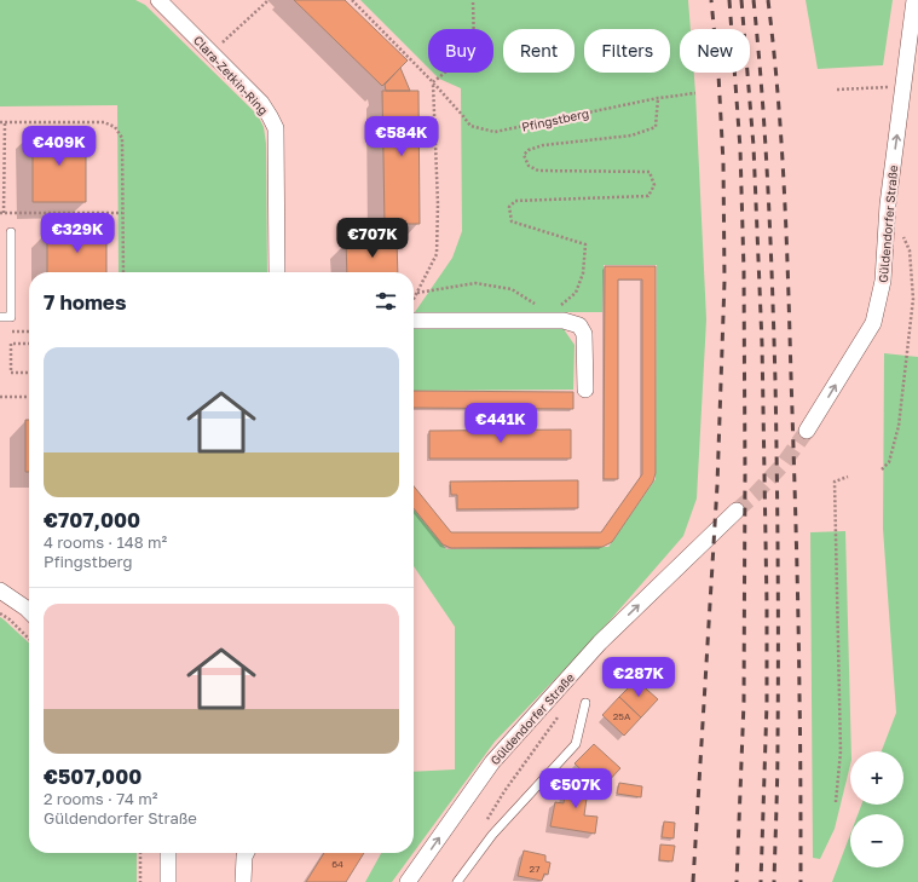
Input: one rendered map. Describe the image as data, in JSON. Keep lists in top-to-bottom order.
{
  "streets": {
    "street": ["Clara-Zetkin-Ring", "Güldendorfer Straße"],
    "path": ["Pfingstberg"]
  },
  "one_way": ["Güldendorfer Straße"],
  "house_numbers": ["25A", "64", "27"],
  "page": {
    "chip": [
      "Buy",
      "Rent",
      "Filters",
      "New"
    ],
    "price": [
      "€584K",
      "€409K",
      "€329K",
      "€707K",
      "€441K",
      "€287K",
      "€507K"
    ],
    "heading": "7 homes",
    "list": [
      {
        "name": "€707,000",
        "note": "4 rooms · 148 m² · Pfingstberg"
      },
      {
        "name": "€507,000",
        "note": "2 rooms · 74 m² · Güldendorfer Straße"
      }
    ],
    "map_buttons": ["+", "−"]
  }
}
